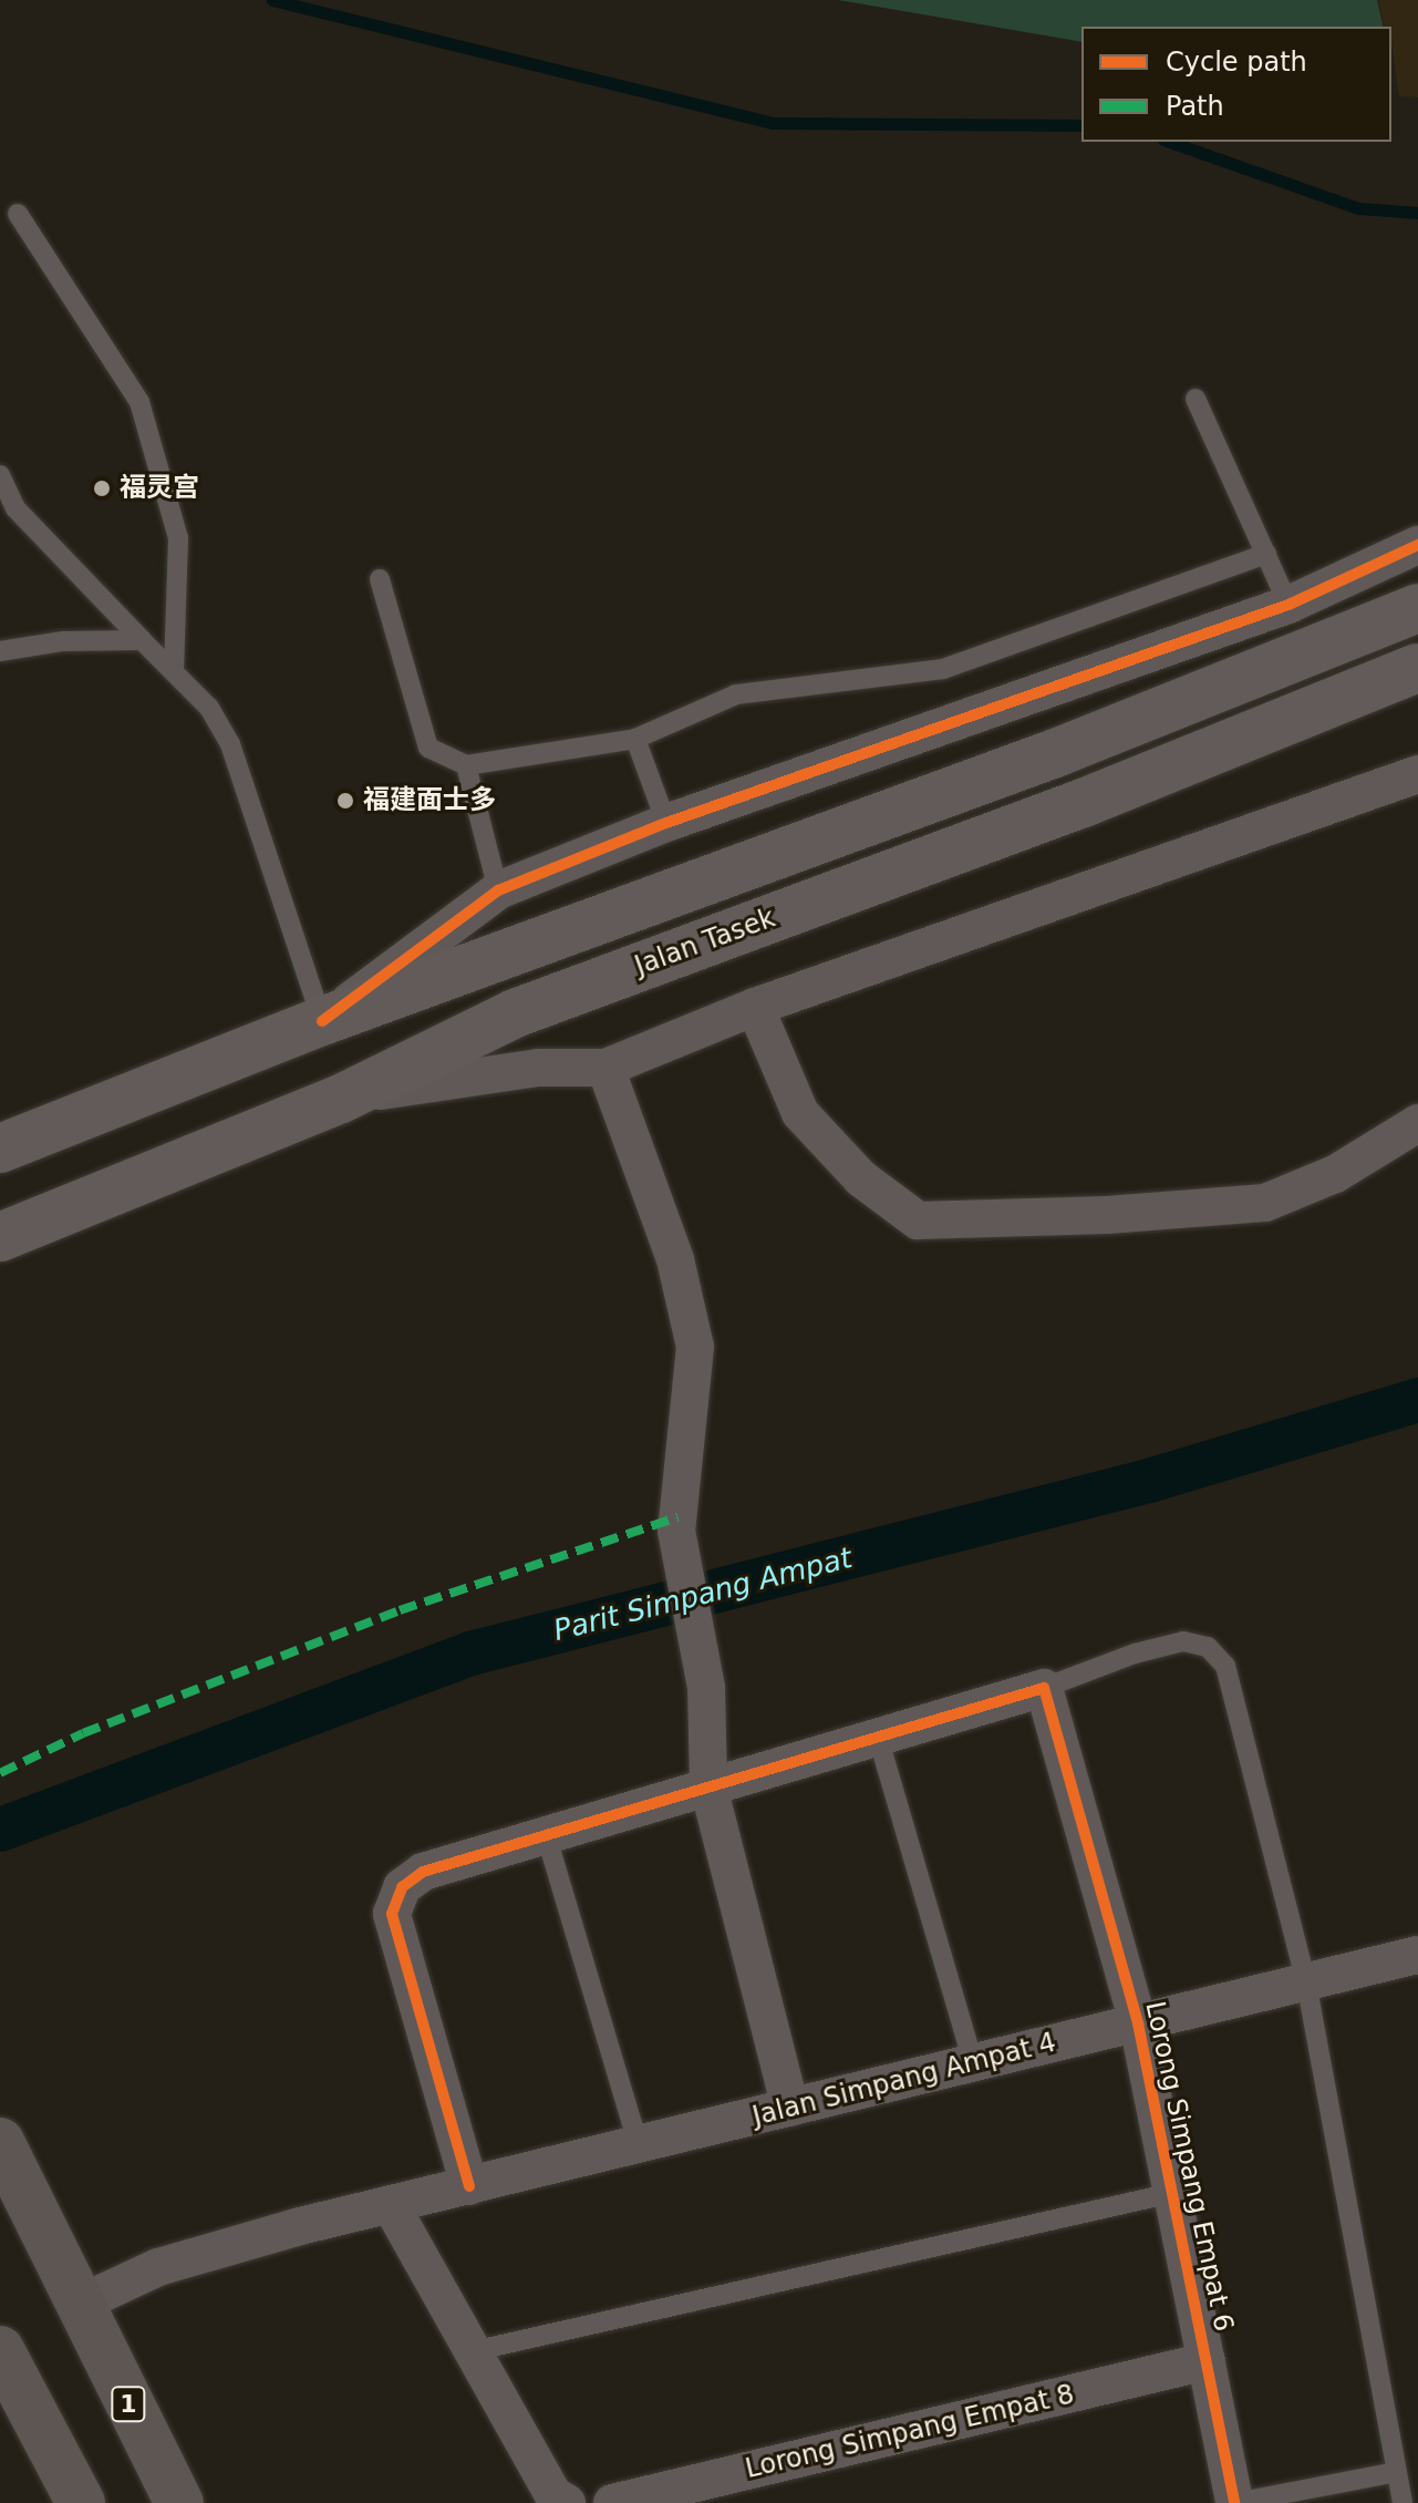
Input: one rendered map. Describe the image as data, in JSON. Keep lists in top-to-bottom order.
{
  "streets": {
    "highway": ["1"],
    "main road": ["Jalan Tasek"],
    "street": ["Jalan Simpang Ampat 4", "Lorong Simpang Empat 6", "Lorong Simpang Empat 8"]
  },
  "crossings": [
    ["Jalan Simpang Ampat 4", "Lorong Simpang Empat 6"],
    ["Jalan Simpang Ampat 4", "1"],
    ["Lorong Simpang Empat 6", "Lorong Simpang Empat 8"]
  ],
  "water": ["Parit Simpang Ampat"],
  "places": ["福灵宫", "福建面士多"],
  "legend": ["Cycle path", "Path"]
}
